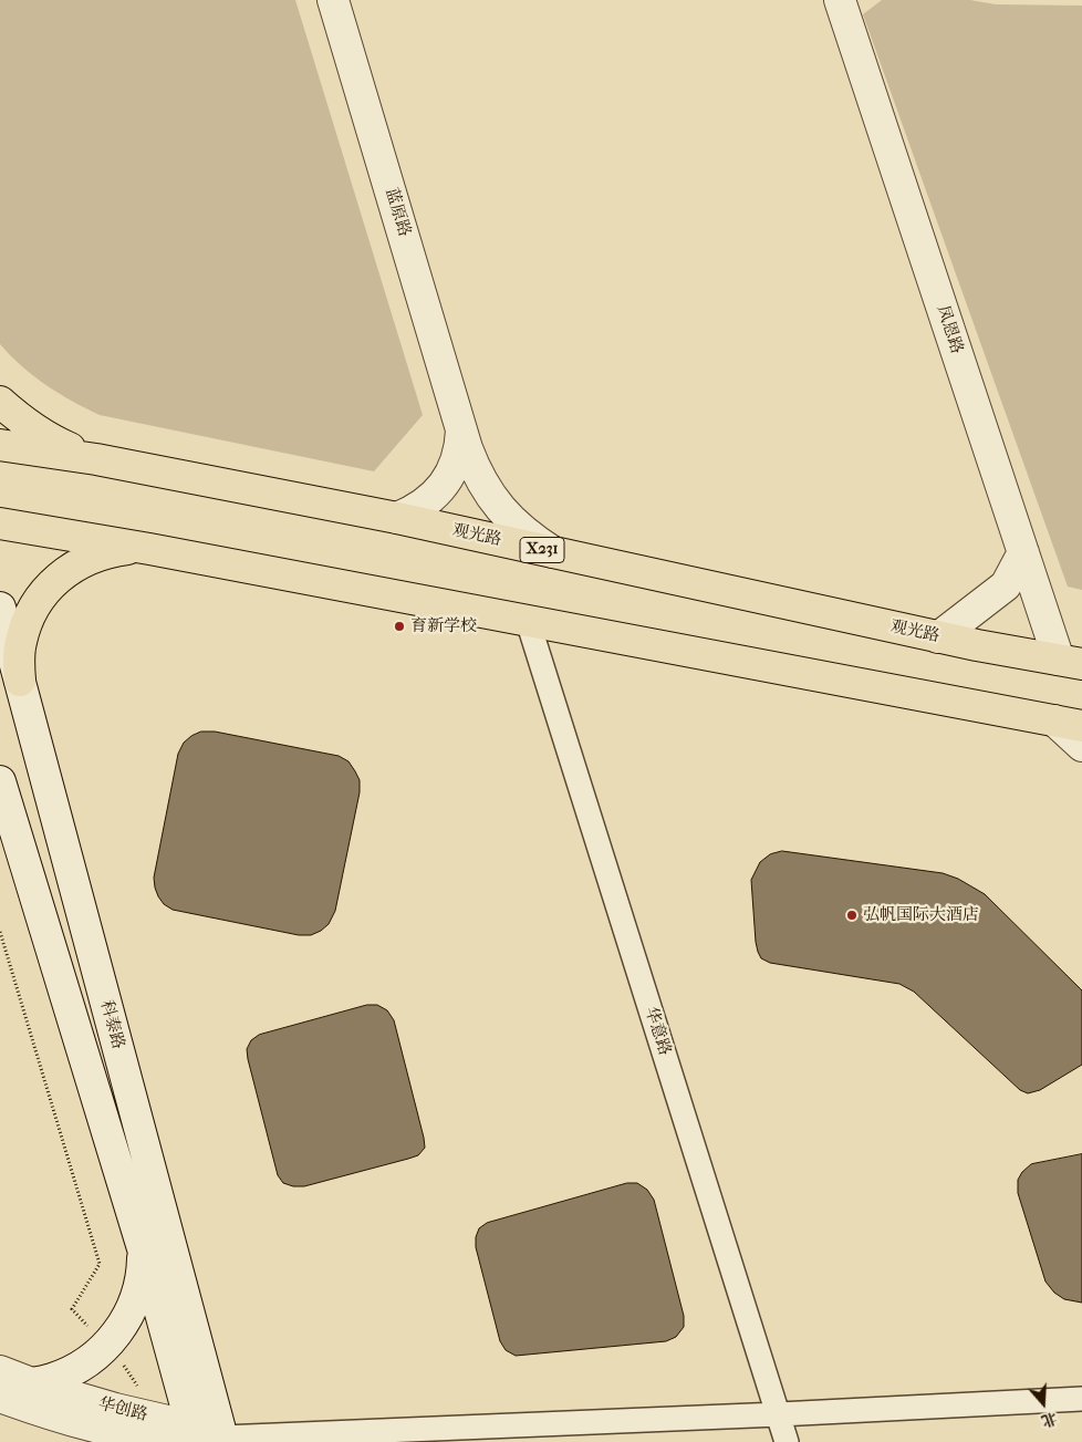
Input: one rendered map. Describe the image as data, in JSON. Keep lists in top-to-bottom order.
{
  "streets": {
    "main road": ["观光路", "X231"],
    "street": [
      "蓝原路",
      "凤恩路",
      "科泰路",
      "华意路",
      "华创路"
    ]
  },
  "crossings": [
    ["蓝原路", "观光路"],
    ["凤恩路", "观光路"],
    ["科泰路", "华创路"]
  ],
  "places": ["育新学校", "弘帆国际大酒店"],
  "north": "bottom"
}
